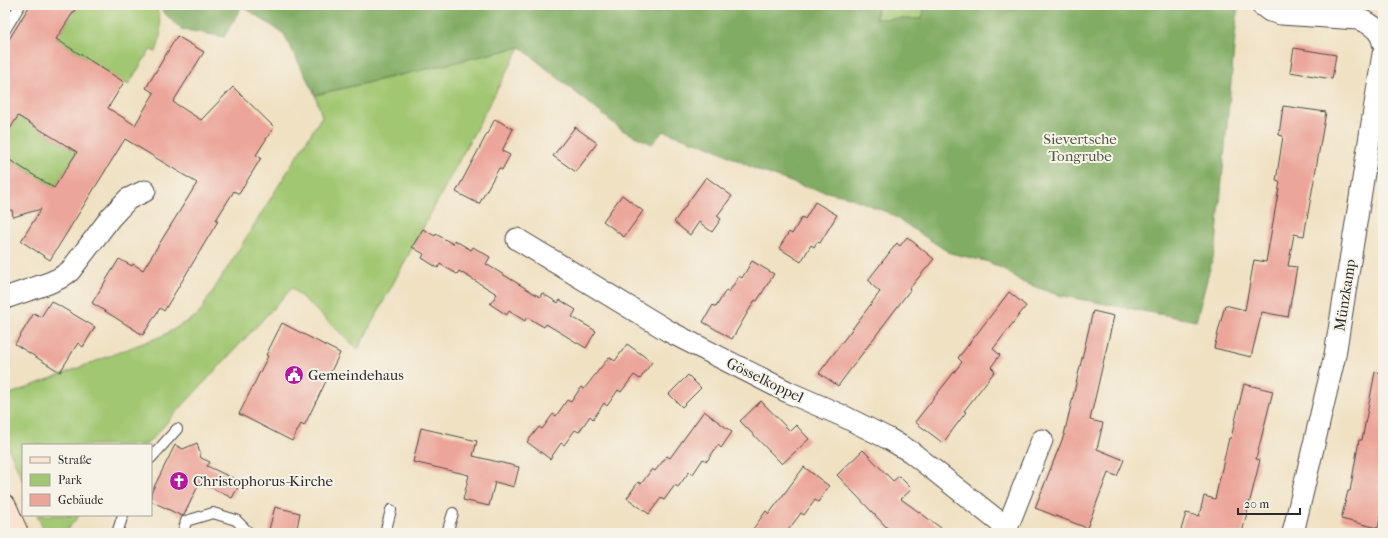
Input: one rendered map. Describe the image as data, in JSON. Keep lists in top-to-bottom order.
{
  "streets": {
    "street": ["Münzkamp", "Gösselkoppel"]
  },
  "parks": ["Sievertsche Tongrube"],
  "places": {
    "public building": ["Gemeindehaus"],
    "church": ["Christophorus-Kirche"]
  },
  "legend": ["Straße", "Park", "Gebäude"],
  "scale_bar": "20 m"
}
